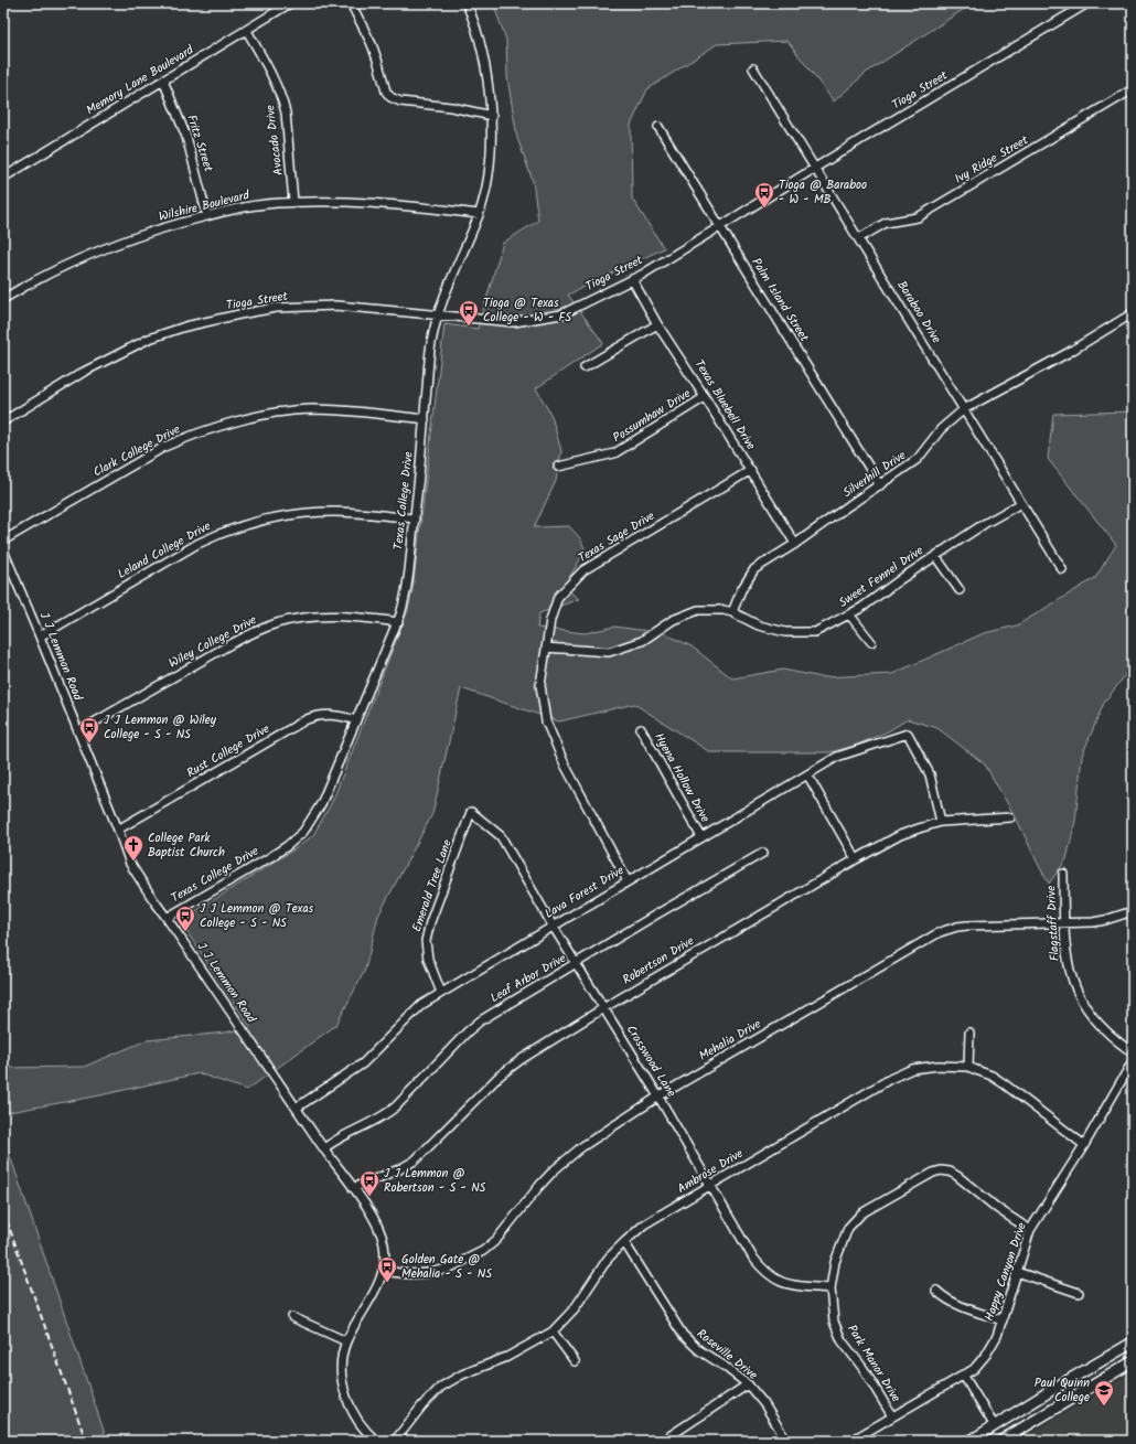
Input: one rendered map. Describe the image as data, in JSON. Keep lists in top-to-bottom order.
{
  "streets": {
    "street": [
      "Memory Lane Boulevard",
      "Tioga Street",
      "Avocado Drive",
      "Fritz Street",
      "Ivy Ridge Street",
      "Wilshire Boulevard",
      "Palm Island Street",
      "Baraboo Drive",
      "Texas Bluebell Drive",
      "Possumhaw Drive",
      "Clark College Drive",
      "Silverhill Drive",
      "Texas College Drive",
      "Texas Sage Drive",
      "Leland College Drive",
      "Sweet Fennel Drive",
      "Wiley College Drive",
      "J J Lemmon Road",
      "Rust College Drive",
      "Hyena Hollow Drive",
      "Emerald Tree Lane",
      "Lava Forest Drive",
      "Flagstaff Drive",
      "Robertson Drive",
      "Leaf Arbor Drive",
      "Mehalia Drive",
      "Crosswood Lane",
      "Ambrose Drive",
      "Happy Canyon Drive",
      "Roseville Drive",
      "Park Manor Drive"
    ]
  },
  "crossings": [
    ["Memory Lane Boulevard", "Avocado Drive"],
    ["Memory Lane Boulevard", "Fritz Street"],
    ["Tioga Street", "Palm Island Street"],
    ["Tioga Street", "Baraboo Drive"],
    ["Tioga Street", "Texas Bluebell Drive"],
    ["Tioga Street", "Texas College Drive"],
    ["Avocado Drive", "Wilshire Boulevard"],
    ["Fritz Street", "Wilshire Boulevard"],
    ["Ivy Ridge Street", "Baraboo Drive"],
    ["Wilshire Boulevard", "Texas College Drive"],
    ["Palm Island Street", "Silverhill Drive"],
    ["Baraboo Drive", "Silverhill Drive"],
    ["Baraboo Drive", "Sweet Fennel Drive"],
    ["Texas Bluebell Drive", "Possumhaw Drive"],
    ["Texas Bluebell Drive", "Silverhill Drive"],
    ["Texas Bluebell Drive", "Texas Sage Drive"],
    ["Clark College Drive", "Texas College Drive"],
    ["Silverhill Drive", "Sweet Fennel Drive"],
    ["Texas College Drive", "Leland College Drive"],
    ["Texas College Drive", "Wiley College Drive"],
    ["Texas College Drive", "J J Lemmon Road"],
    ["Texas College Drive", "Rust College Drive"],
    ["Texas Sage Drive", "Sweet Fennel Drive"],
    ["Texas Sage Drive", "Lava Forest Drive"],
    ["Leland College Drive", "J J Lemmon Road"],
    ["Wiley College Drive", "J J Lemmon Road"],
    ["J J Lemmon Road", "Rust College Drive"],
    ["J J Lemmon Road", "Lava Forest Drive"],
    ["J J Lemmon Road", "Robertson Drive"],
    ["J J Lemmon Road", "Leaf Arbor Drive"],
    ["J J Lemmon Road", "Mehalia Drive"],
    ["Hyena Hollow Drive", "Lava Forest Drive"],
    ["Emerald Tree Lane", "Lava Forest Drive"],
    ["Emerald Tree Lane", "Crosswood Lane"],
    ["Lava Forest Drive", "Robertson Drive"],
    ["Lava Forest Drive", "Crosswood Lane"],
    ["Flagstaff Drive", "Mehalia Drive"],
    ["Robertson Drive", "Crosswood Lane"],
    ["Leaf Arbor Drive", "Crosswood Lane"],
    ["Mehalia Drive", "Crosswood Lane"],
    ["Crosswood Lane", "Ambrose Drive"],
    ["Crosswood Lane", "Park Manor Drive"],
    ["Ambrose Drive", "Happy Canyon Drive"],
    ["Ambrose Drive", "Roseville Drive"],
    ["Happy Canyon Drive", "Park Manor Drive"]
  ],
  "places": {
    "bus stop": [
      "Tioga @ Baraboo - W - MB",
      "Tioga @ Texas College - W - FS",
      "J J Lemmon @ Wiley College - S - NS",
      "J J Lemmon @ Texas College - S - NS",
      "J J Lemmon @ Robertson - S - NS",
      "Golden Gate @ Mehalia - S - NS"
    ],
    "church": ["College Park Baptist Church"],
    "school or university": ["Paul Quinn College"]
  }
}
